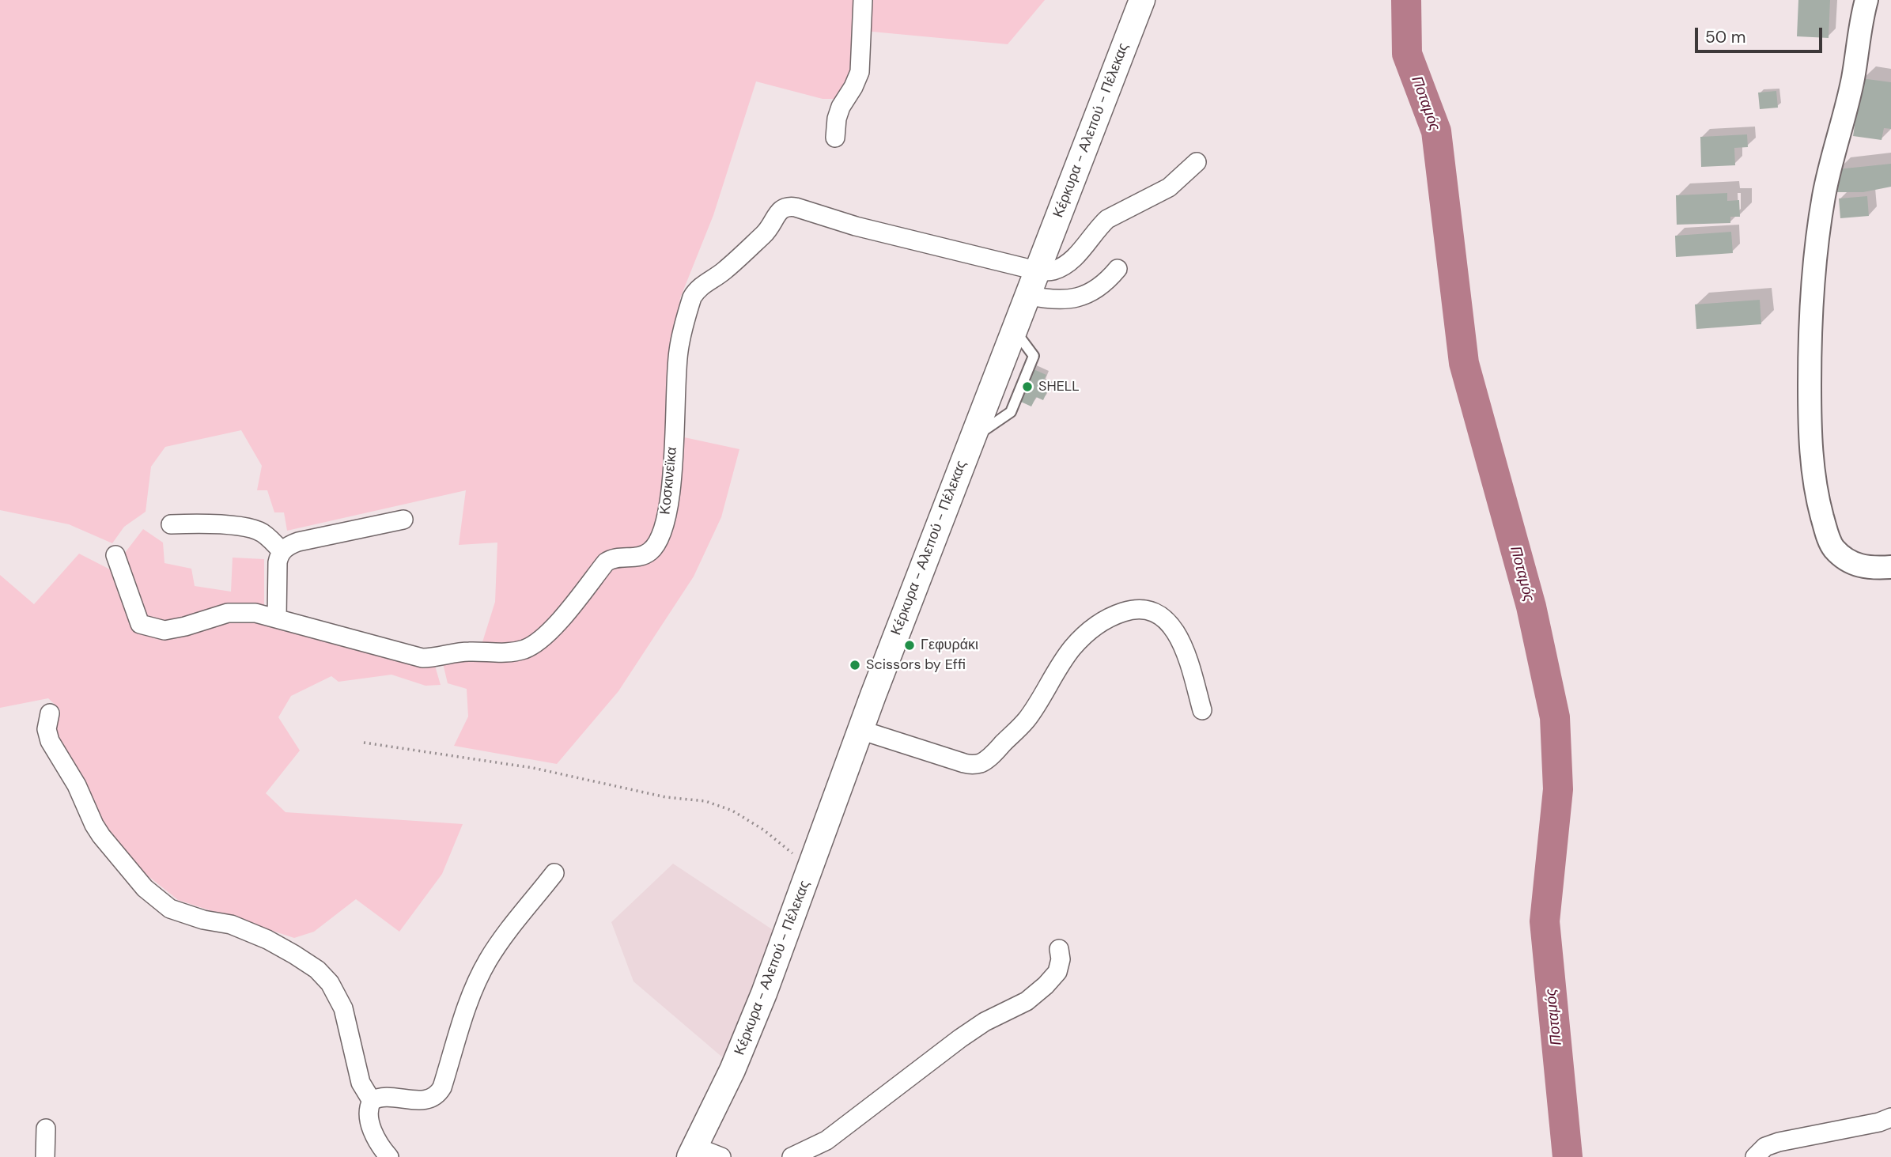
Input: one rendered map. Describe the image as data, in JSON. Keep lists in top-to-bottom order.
{
  "streets": {
    "main road": ["Κέρκυρα - Αλεπού - Πέλεκας"],
    "street": ["Κοσκινεϊκα"]
  },
  "crossings": [
    ["Κέρκυρα - Αλεπού - Πέλεκας", "Κοσκινεϊκα"]
  ],
  "water": ["Ποταμός"],
  "places": ["SHELL", "Γεφυράκι", "Scissors by Effi"],
  "scale_bar": "50 m"
}
